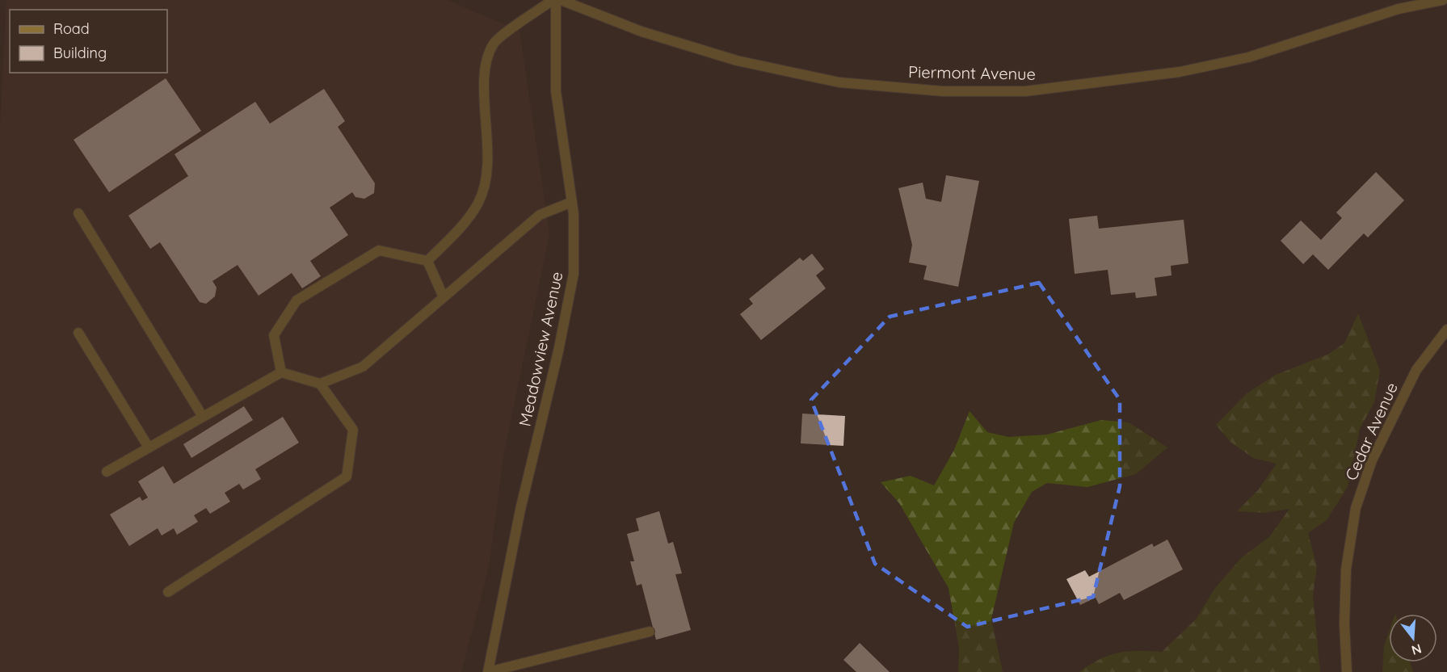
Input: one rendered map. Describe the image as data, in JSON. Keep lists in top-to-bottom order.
{
  "streets": {
    "street": ["Piermont Avenue", "Meadowview Avenue", "Cedar Avenue"]
  },
  "legend": ["Road", "Building"],
  "north": "bottom"
}
